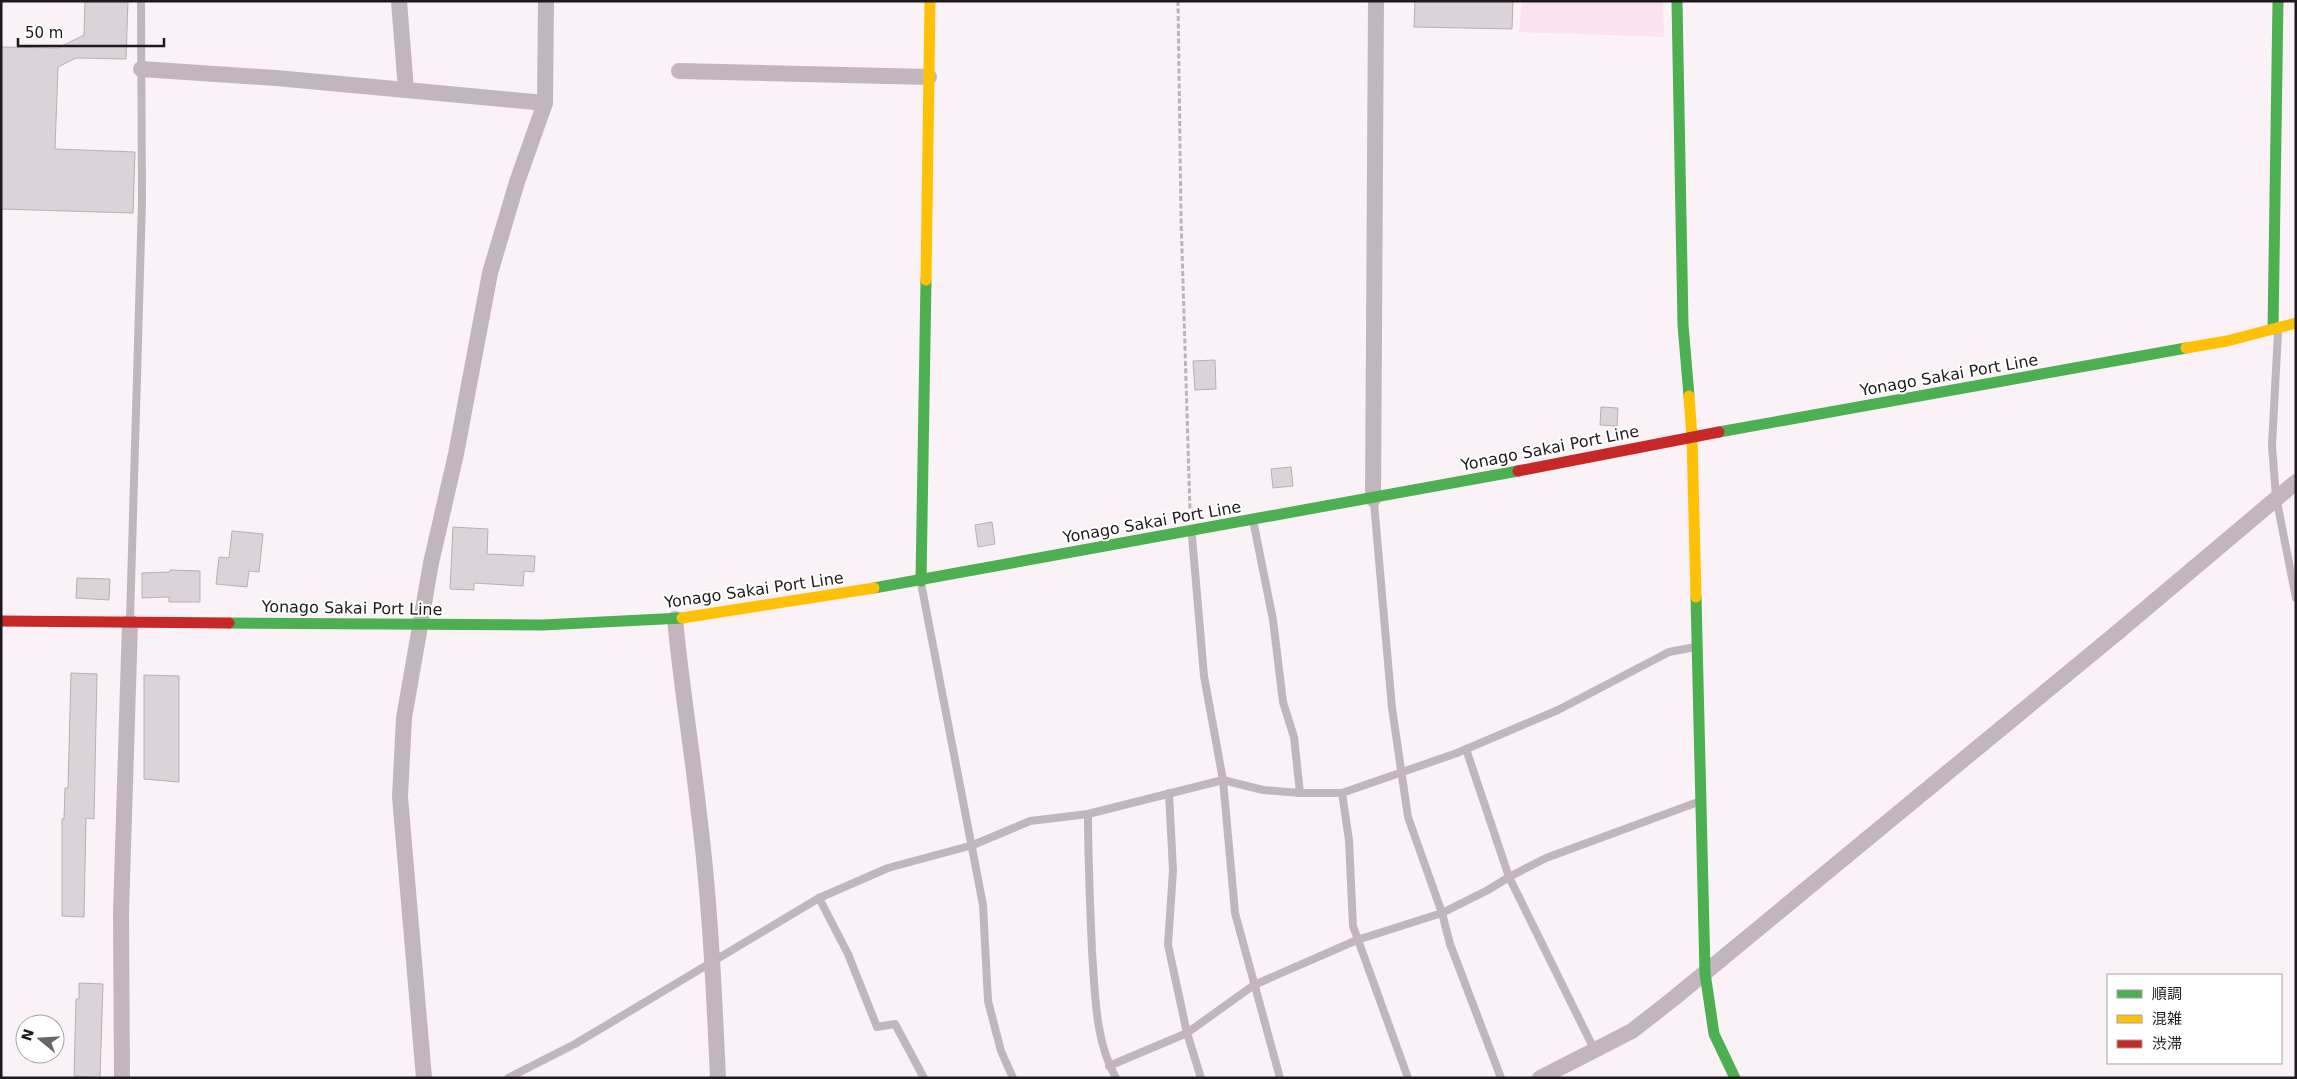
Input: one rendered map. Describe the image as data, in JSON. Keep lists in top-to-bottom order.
{
  "streets": {
    "main road": ["Yonago Sakai Port Line"]
  },
  "legend": ["順調", "混雑", "渋滞"],
  "scale_bar": "50 m",
  "north": "left"
}
